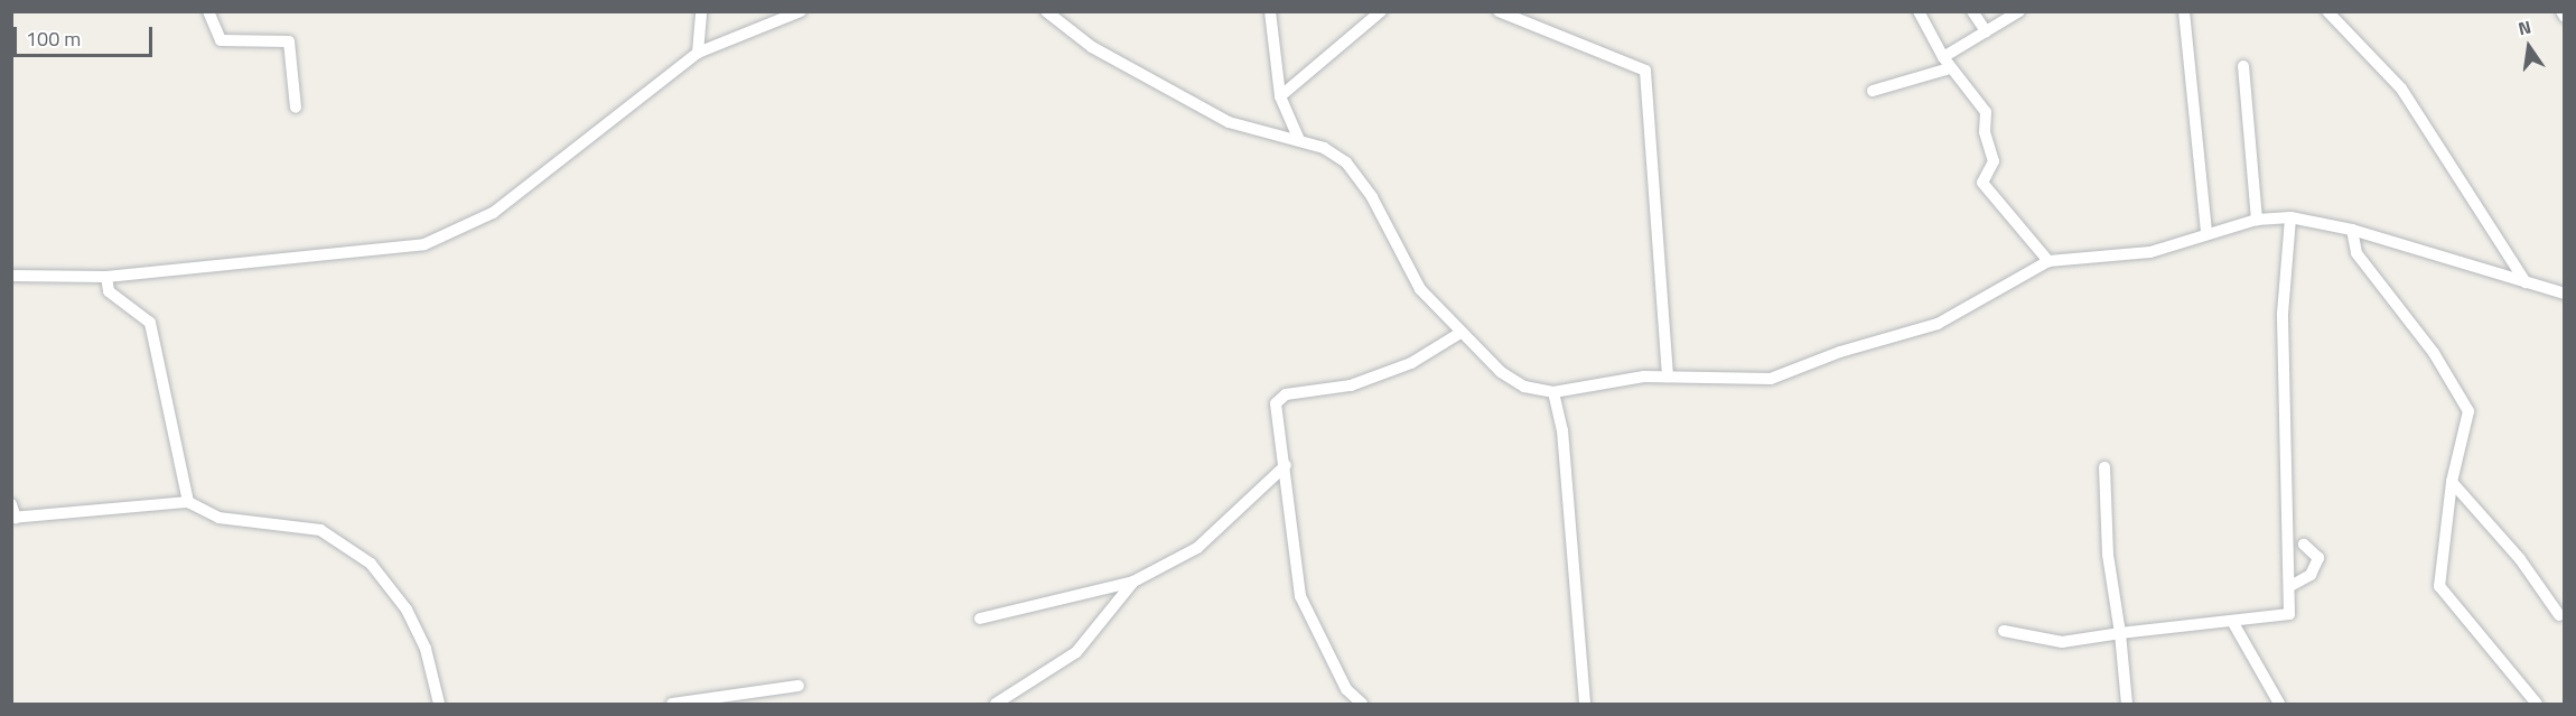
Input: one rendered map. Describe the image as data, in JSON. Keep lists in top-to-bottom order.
{
  "scale_bar": "100 m",
  "north": "top"
}
